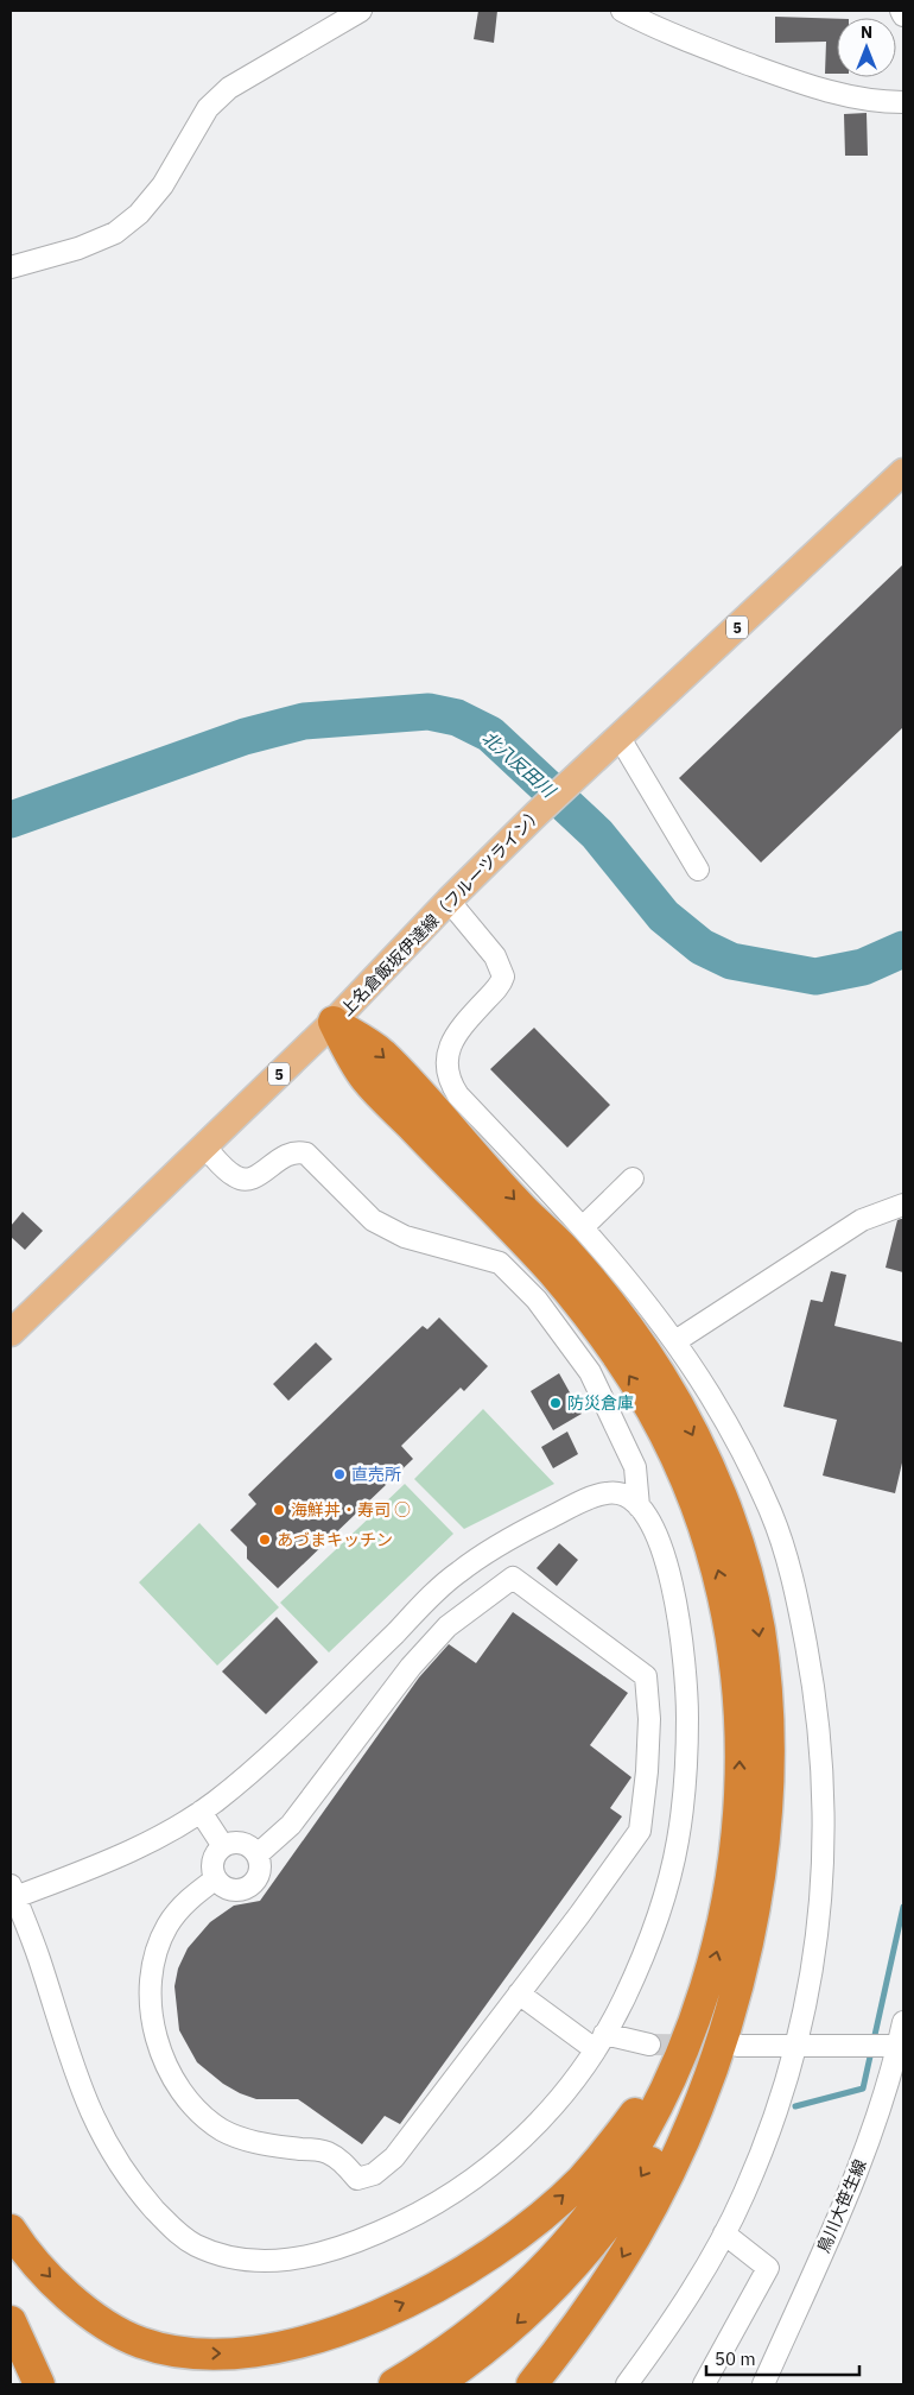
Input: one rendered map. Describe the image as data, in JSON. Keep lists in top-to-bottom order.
{
  "streets": {
    "main road": ["5", "上名倉飯坂伊達線（フルーツライン）"],
    "street": ["鳥川大笹生線"]
  },
  "water": ["北八反田川"],
  "places": [
    "防災倉庫",
    "直売所",
    "海鮮丼・寿司 ○",
    "あづまキッチン"
  ],
  "scale_bar": "50 m",
  "north": "top"
}
